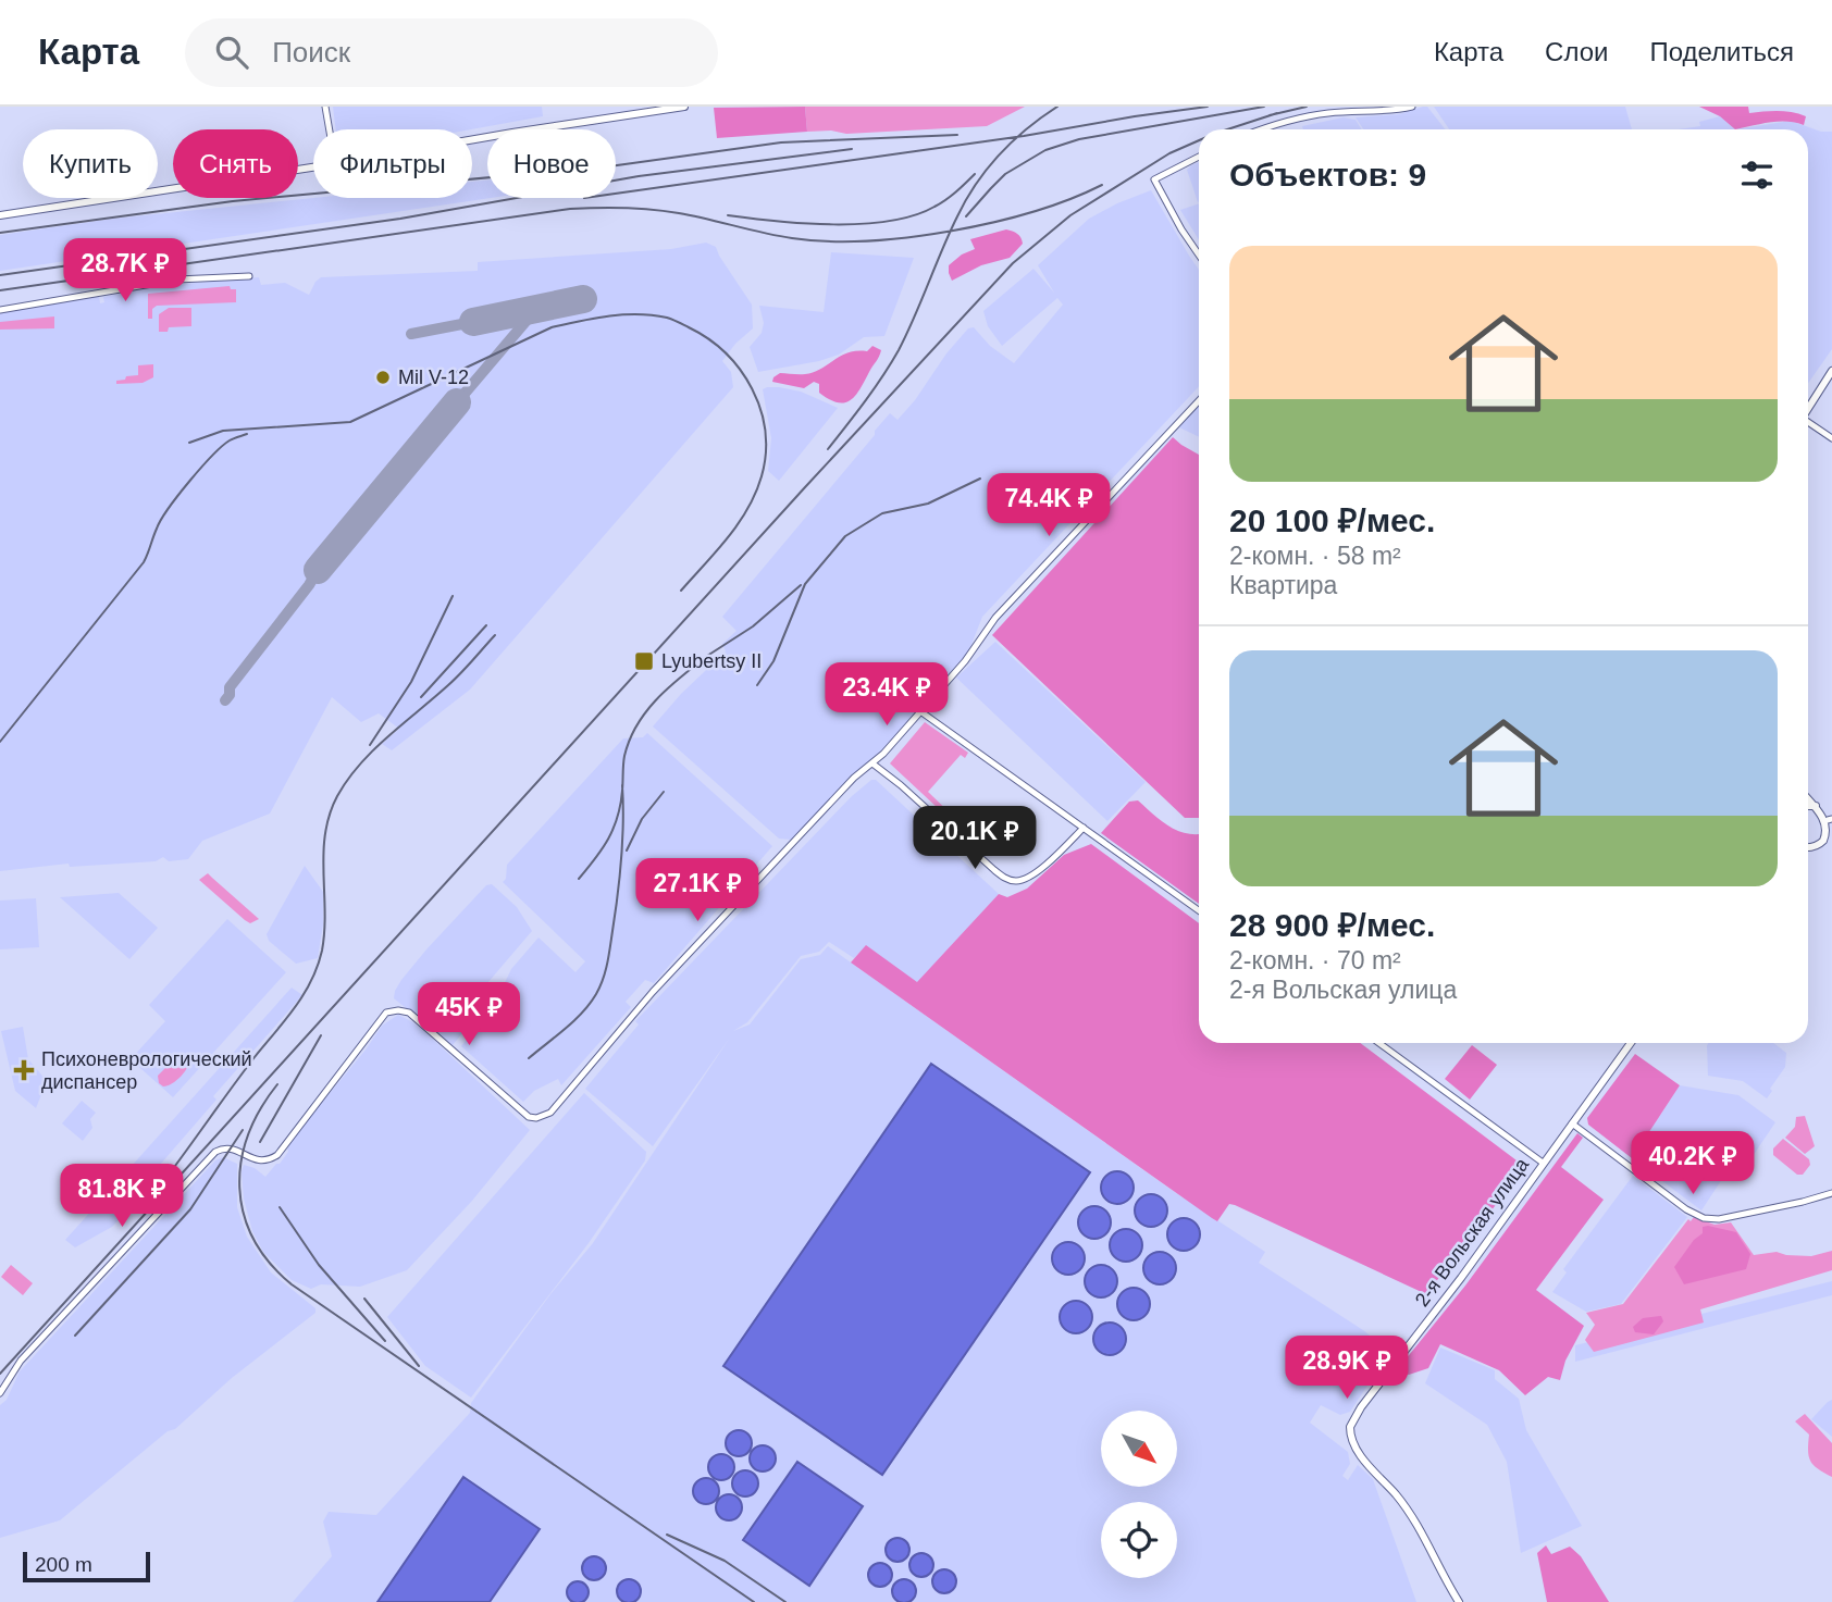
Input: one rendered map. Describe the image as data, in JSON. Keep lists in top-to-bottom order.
{
  "streets": {
    "main road": ["2-я Вольская улица"]
  },
  "places": {
    "other": ["Mil V-12"],
    "transit": ["Lyubertsy II"],
    "health": ["Психоневрологический диспансер"]
  },
  "scale_bar": "200 m",
  "north": "bottom right",
  "page": {
    "header": "Карта",
    "search": "Поиск",
    "nav": ["Карта", "Слои", "Поделиться"],
    "chip": [
      "Купить",
      "Снять",
      "Фильтры",
      "Новое"
    ],
    "heading": "Объектов: 9",
    "list": [
      {
        "name": "20 100 ₽/мес.",
        "note": "2-комн. · 58 m² · Квартира"
      },
      {
        "name": "28 900 ₽/мес.",
        "note": "2-комн. · 70 m² · 2-я Вольская улица"
      }
    ],
    "price": [
      "28.7K ₽",
      "74.4K ₽",
      "23.4K ₽",
      "20.1K ₽",
      "27.1K ₽",
      "45K ₽",
      "40.2K ₽",
      "81.8K ₽",
      "28.9K ₽"
    ],
    "scale": "200 m"
  }
}
